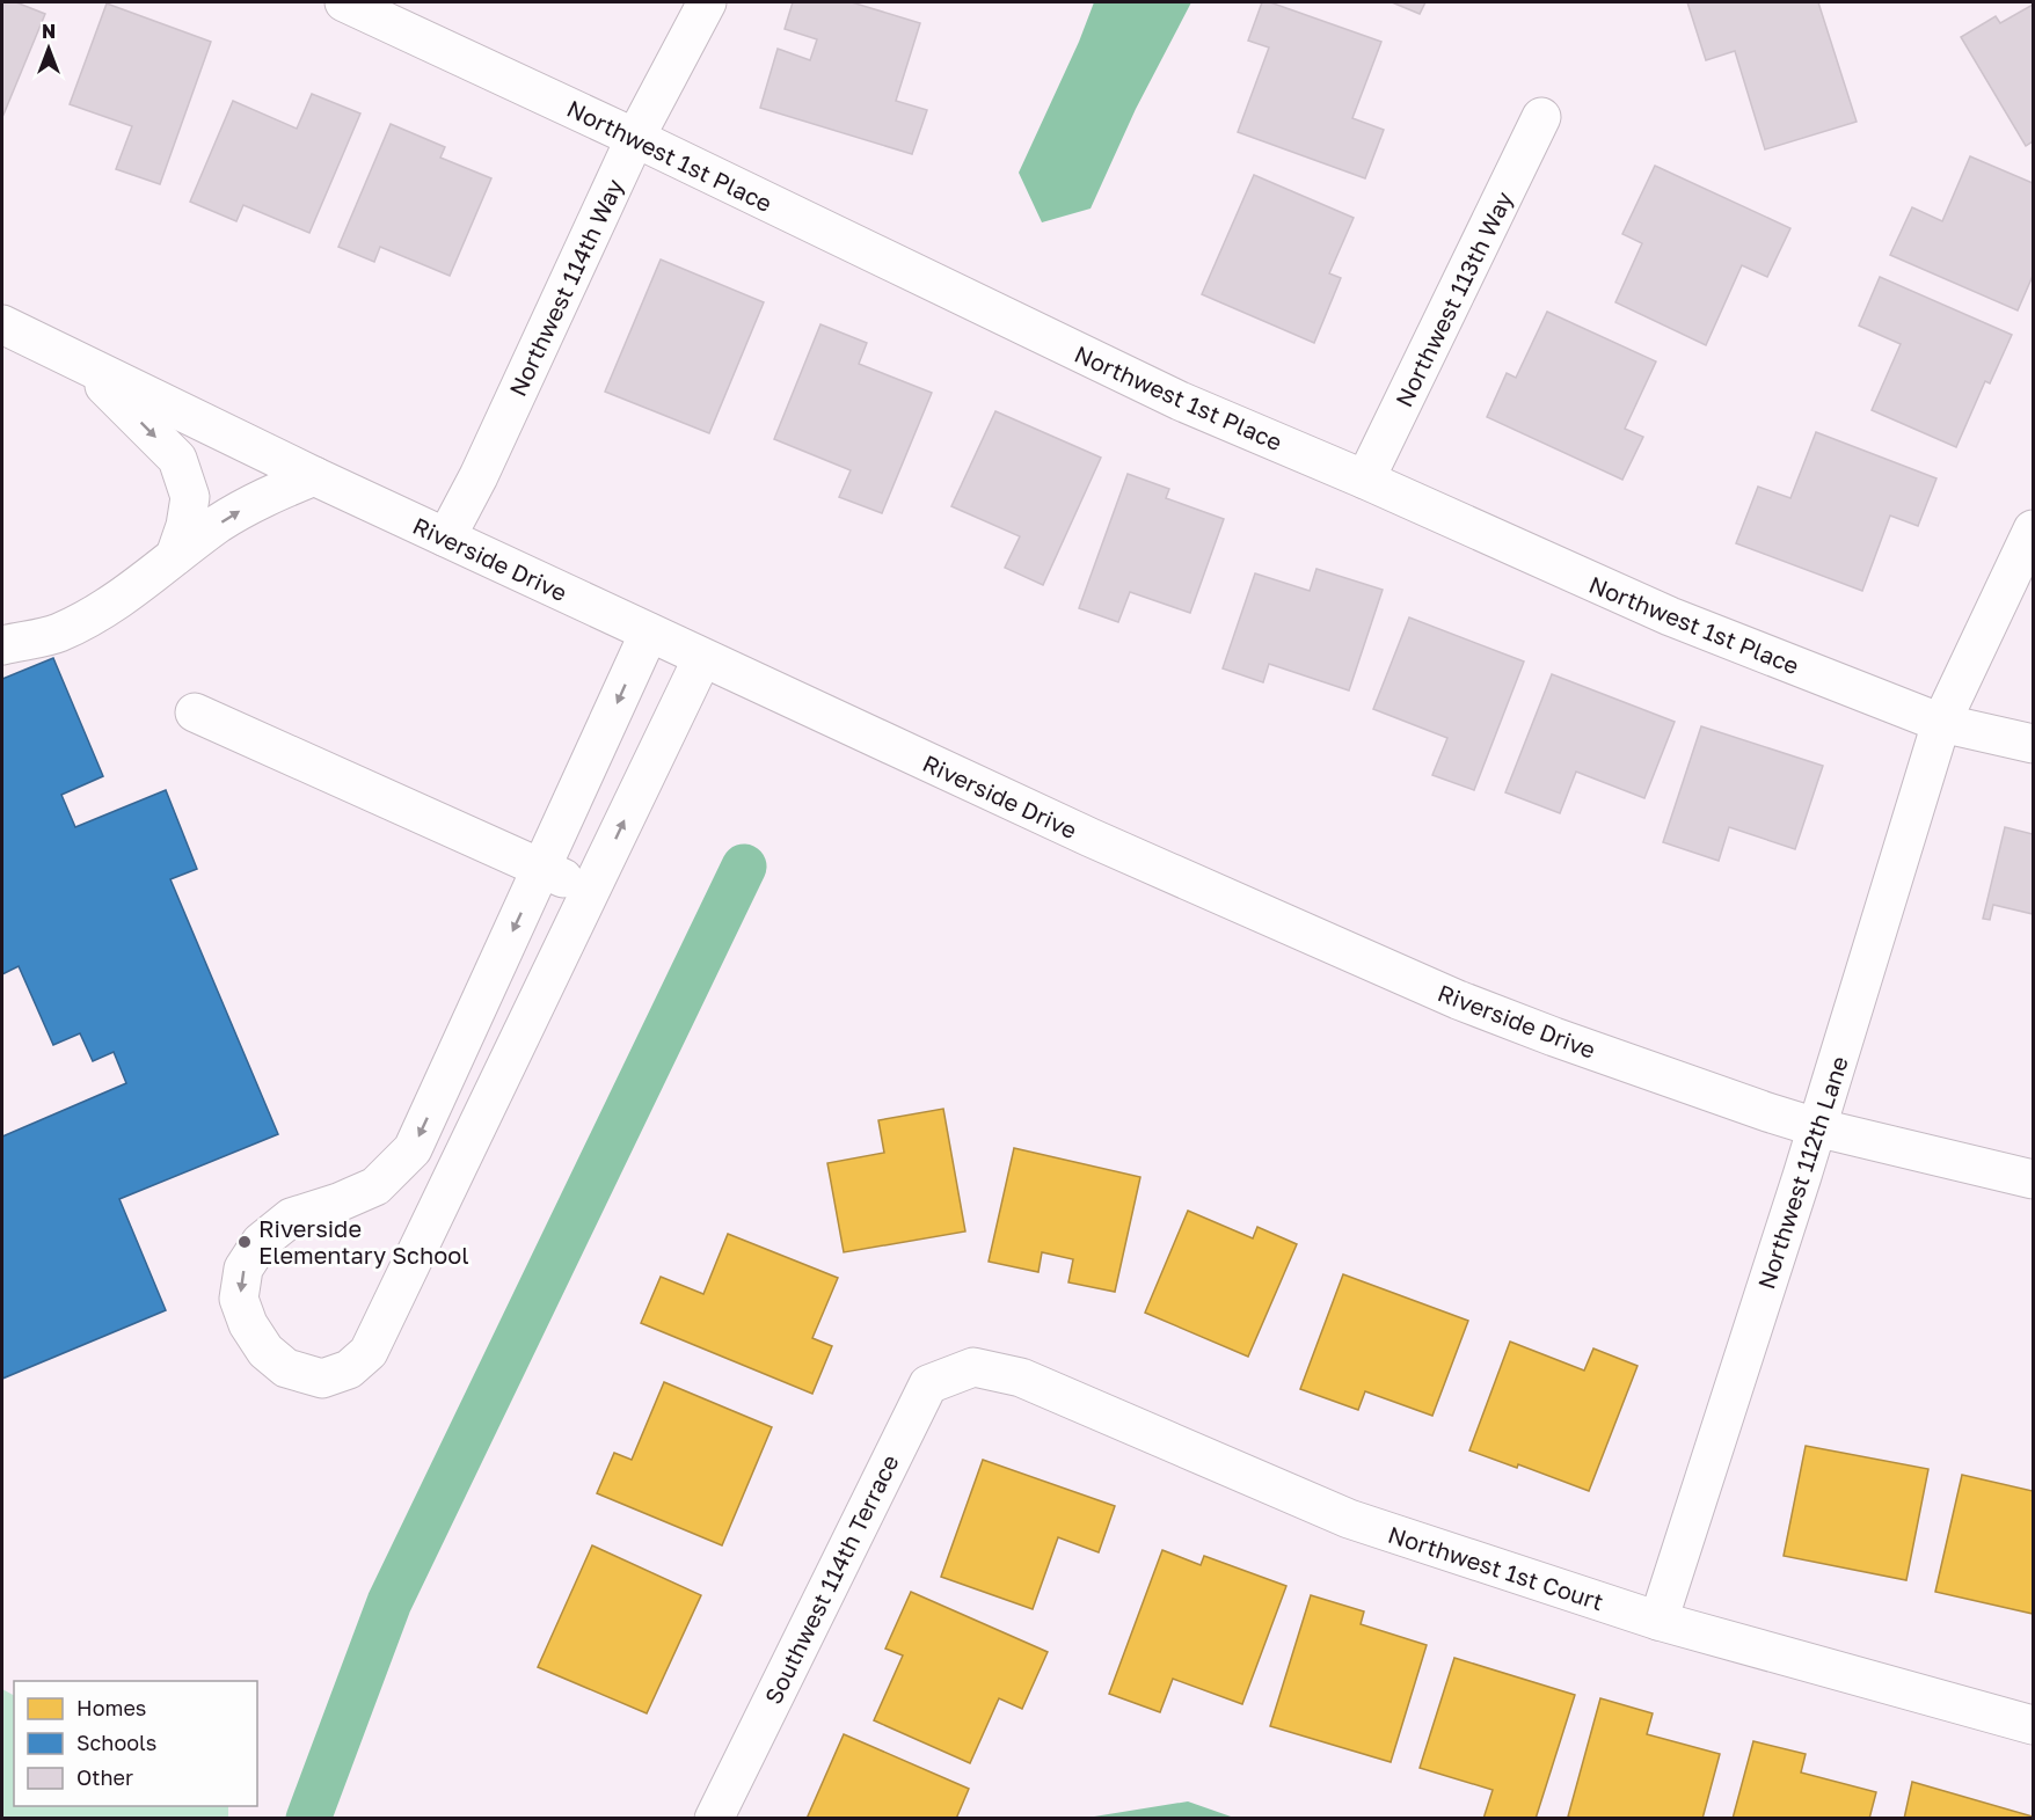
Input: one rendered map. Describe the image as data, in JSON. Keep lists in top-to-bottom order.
{
  "streets": {
    "street": [
      "Northwest 1st Place",
      "Northwest 114th Way",
      "Northwest 113th Way",
      "Riverside Drive",
      "Northwest 112th Lane",
      "Northwest 1st Court",
      "Southwest 114th Terrace"
    ]
  },
  "crossings": [
    ["Northwest 1st Place", "Northwest 114th Way"],
    ["Northwest 1st Place", "Northwest 113th Way"],
    ["Northwest 1st Place", "Northwest 112th Lane"],
    ["Northwest 114th Way", "Riverside Drive"],
    ["Riverside Drive", "Northwest 112th Lane"],
    ["Northwest 112th Lane", "Northwest 1st Court"],
    ["Northwest 1st Court", "Southwest 114th Terrace"]
  ],
  "places": ["Riverside Elementary School"],
  "legend": ["Homes", "Schools", "Other"],
  "north": "top"
}
